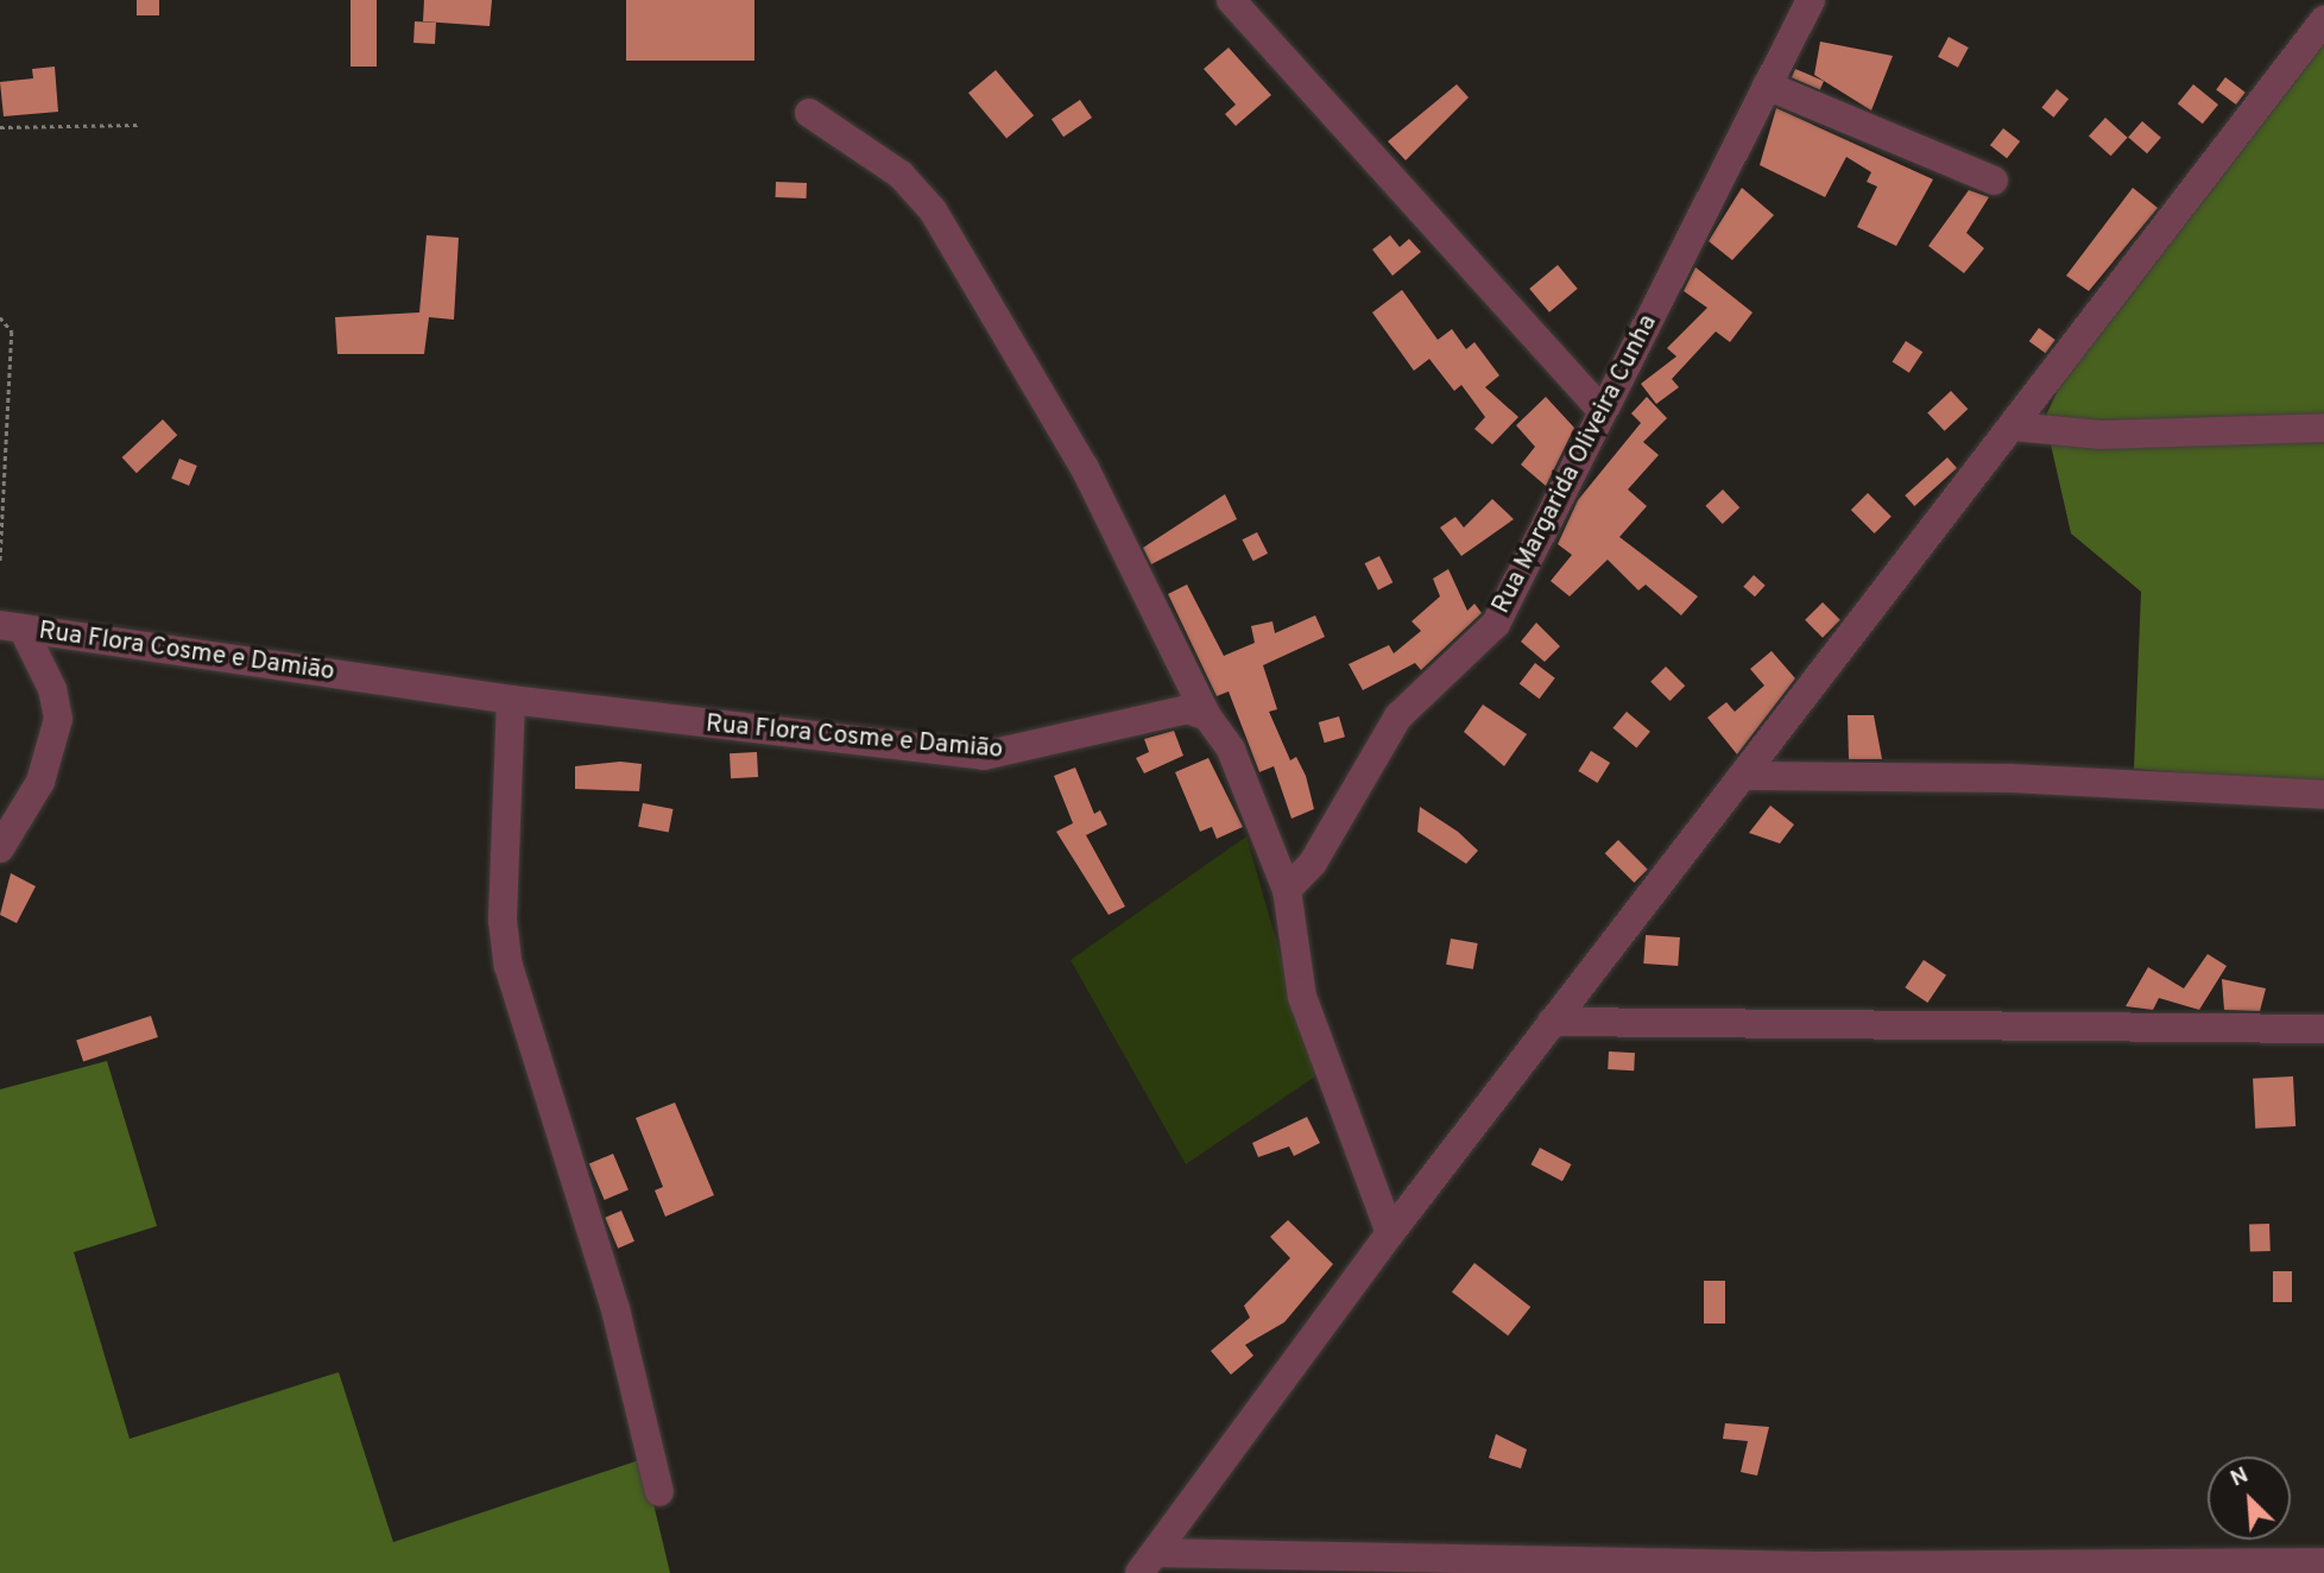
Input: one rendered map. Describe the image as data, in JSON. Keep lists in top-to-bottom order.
{
  "streets": {
    "street": ["Rua Margarida Oliveira Cunha", "Rua Flora Cosme e Damião"]
  },
  "north": "top left"
}
